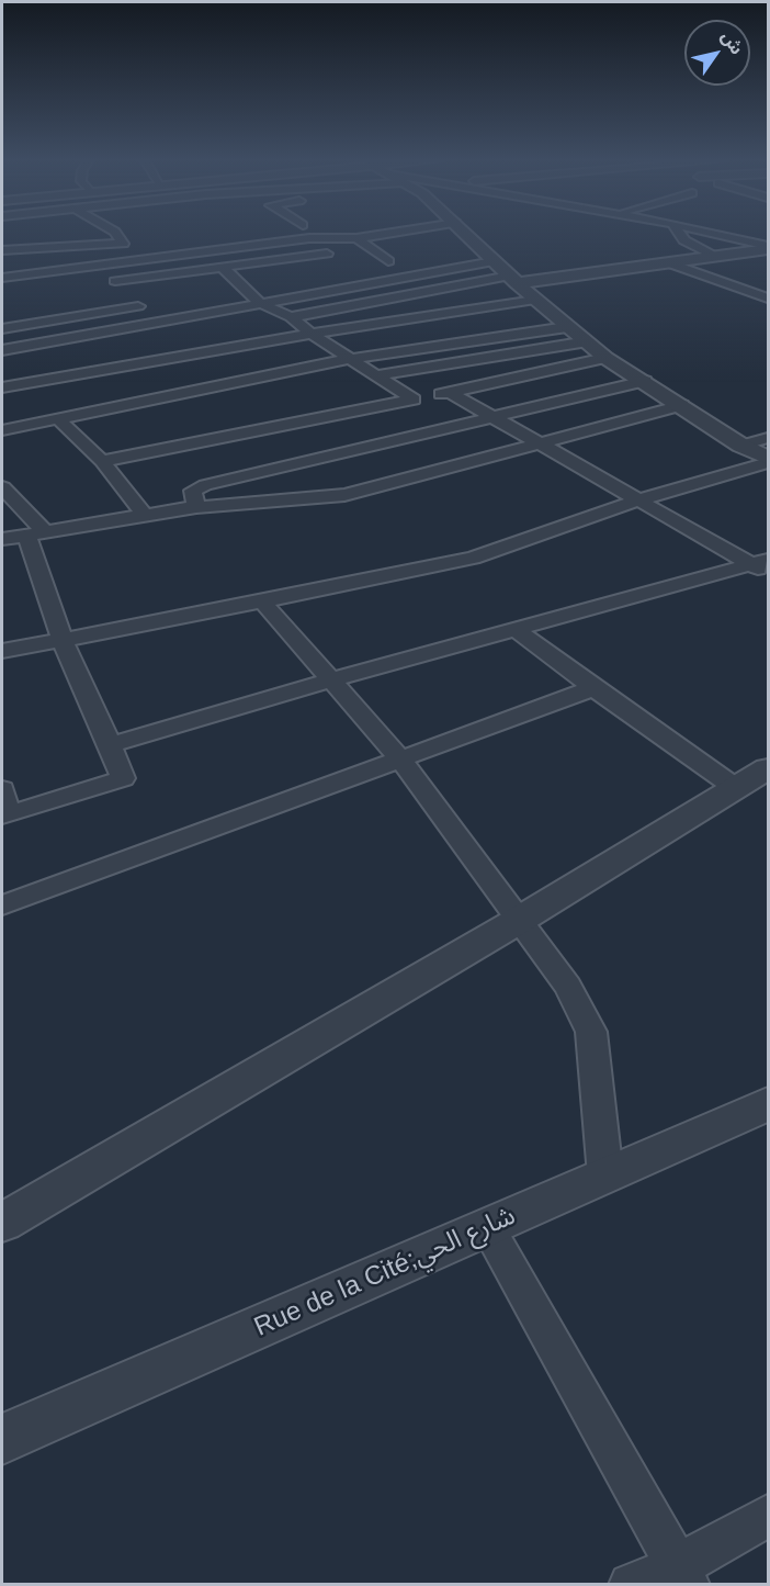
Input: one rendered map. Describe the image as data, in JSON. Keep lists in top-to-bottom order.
{
  "streets": {
    "street": ["Rue de la Cité;شارع الحي"]
  },
  "north": "top right"
}
